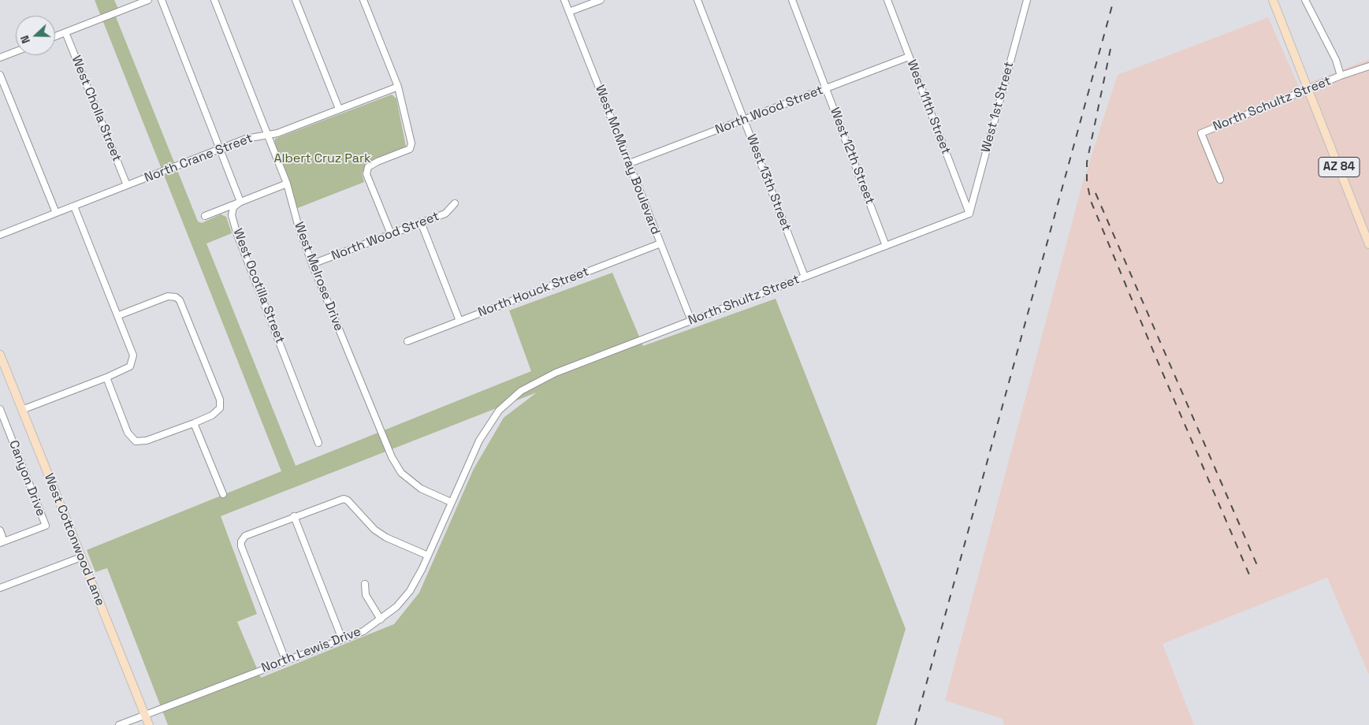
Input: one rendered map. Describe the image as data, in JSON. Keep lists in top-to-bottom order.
{
  "streets": {
    "main road": ["AZ 84", "West Cottonwood Lane"],
    "street": [
      "North Schultz Street",
      "West 11th Street",
      "West 1st Street",
      "West Cholla Street",
      "North Wood Street",
      "West 12th Street",
      "North Crane Street",
      "West McMurray Boulevard",
      "West 13th Street",
      "West Melrose Drive",
      "West Ocotilla Street",
      "North Houck Street",
      "North Shultz Street",
      "Canyon Drive",
      "North Lewis Drive"
    ]
  },
  "crossings": [
    ["North Schultz Street", "AZ 84"],
    ["West 11th Street", "West 1st Street"],
    ["West 11th Street", "North Wood Street"],
    ["West 11th Street", "North Shultz Street"],
    ["West 1st Street", "North Shultz Street"],
    ["West Cholla Street", "North Crane Street"],
    ["North Wood Street", "West 12th Street"],
    ["North Wood Street", "West McMurray Boulevard"],
    ["North Wood Street", "West 13th Street"],
    ["North Wood Street", "West Melrose Drive"],
    ["West 12th Street", "North Shultz Street"],
    ["North Crane Street", "West Melrose Drive"],
    ["West McMurray Boulevard", "North Houck Street"],
    ["West McMurray Boulevard", "North Shultz Street"],
    ["West 13th Street", "North Shultz Street"],
    ["West Melrose Drive", "North Lewis Drive"],
    ["North Shultz Street", "North Lewis Drive"],
    ["West Cottonwood Lane", "North Lewis Drive"]
  ],
  "parks": ["Albert Cruz Park"],
  "north": "left"
}
